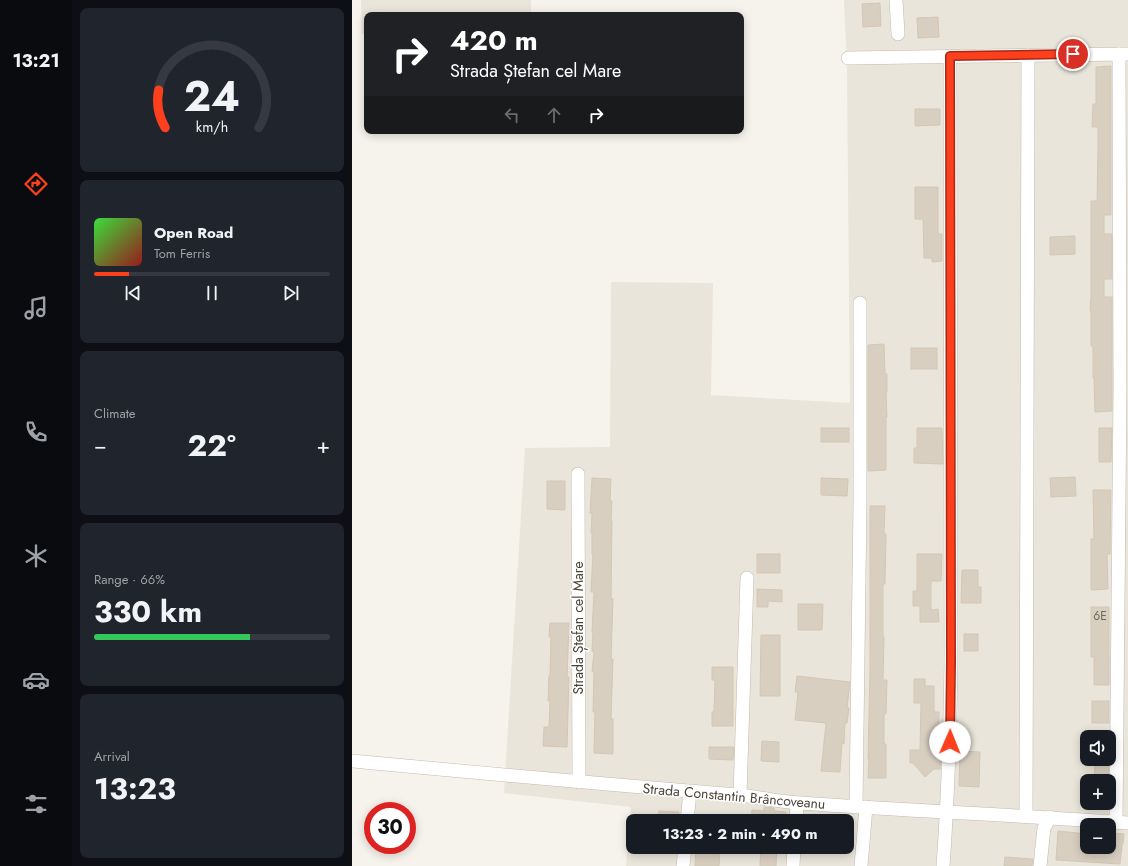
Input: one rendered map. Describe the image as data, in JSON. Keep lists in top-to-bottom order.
{
  "streets": {
    "street": ["Strada Ștefan cel Mare", "Strada Constantin Brâncoveanu"]
  },
  "crossings": [
    ["Strada Ștefan cel Mare", "Strada Constantin Brâncoveanu"]
  ],
  "house_numbers": ["6E"],
  "page": {
    "tabs": "13:21",
    "turn": ["420 m", "Strada Ștefan cel Mare"],
    "song": ["Open Road", "Tom Ferris"],
    "tile": [
      "Climate",
      ["Range · 66%", "330 km"],
      ["Arrival", "13:23"]
    ],
    "heat": ["−", "22°", "+"],
    "map_buttons": ["+", "−"],
    "limit": "30",
    "trip": "13:23 · 2 min · 490 m",
    "gauge": ["24", "km/h"]
  }
}
